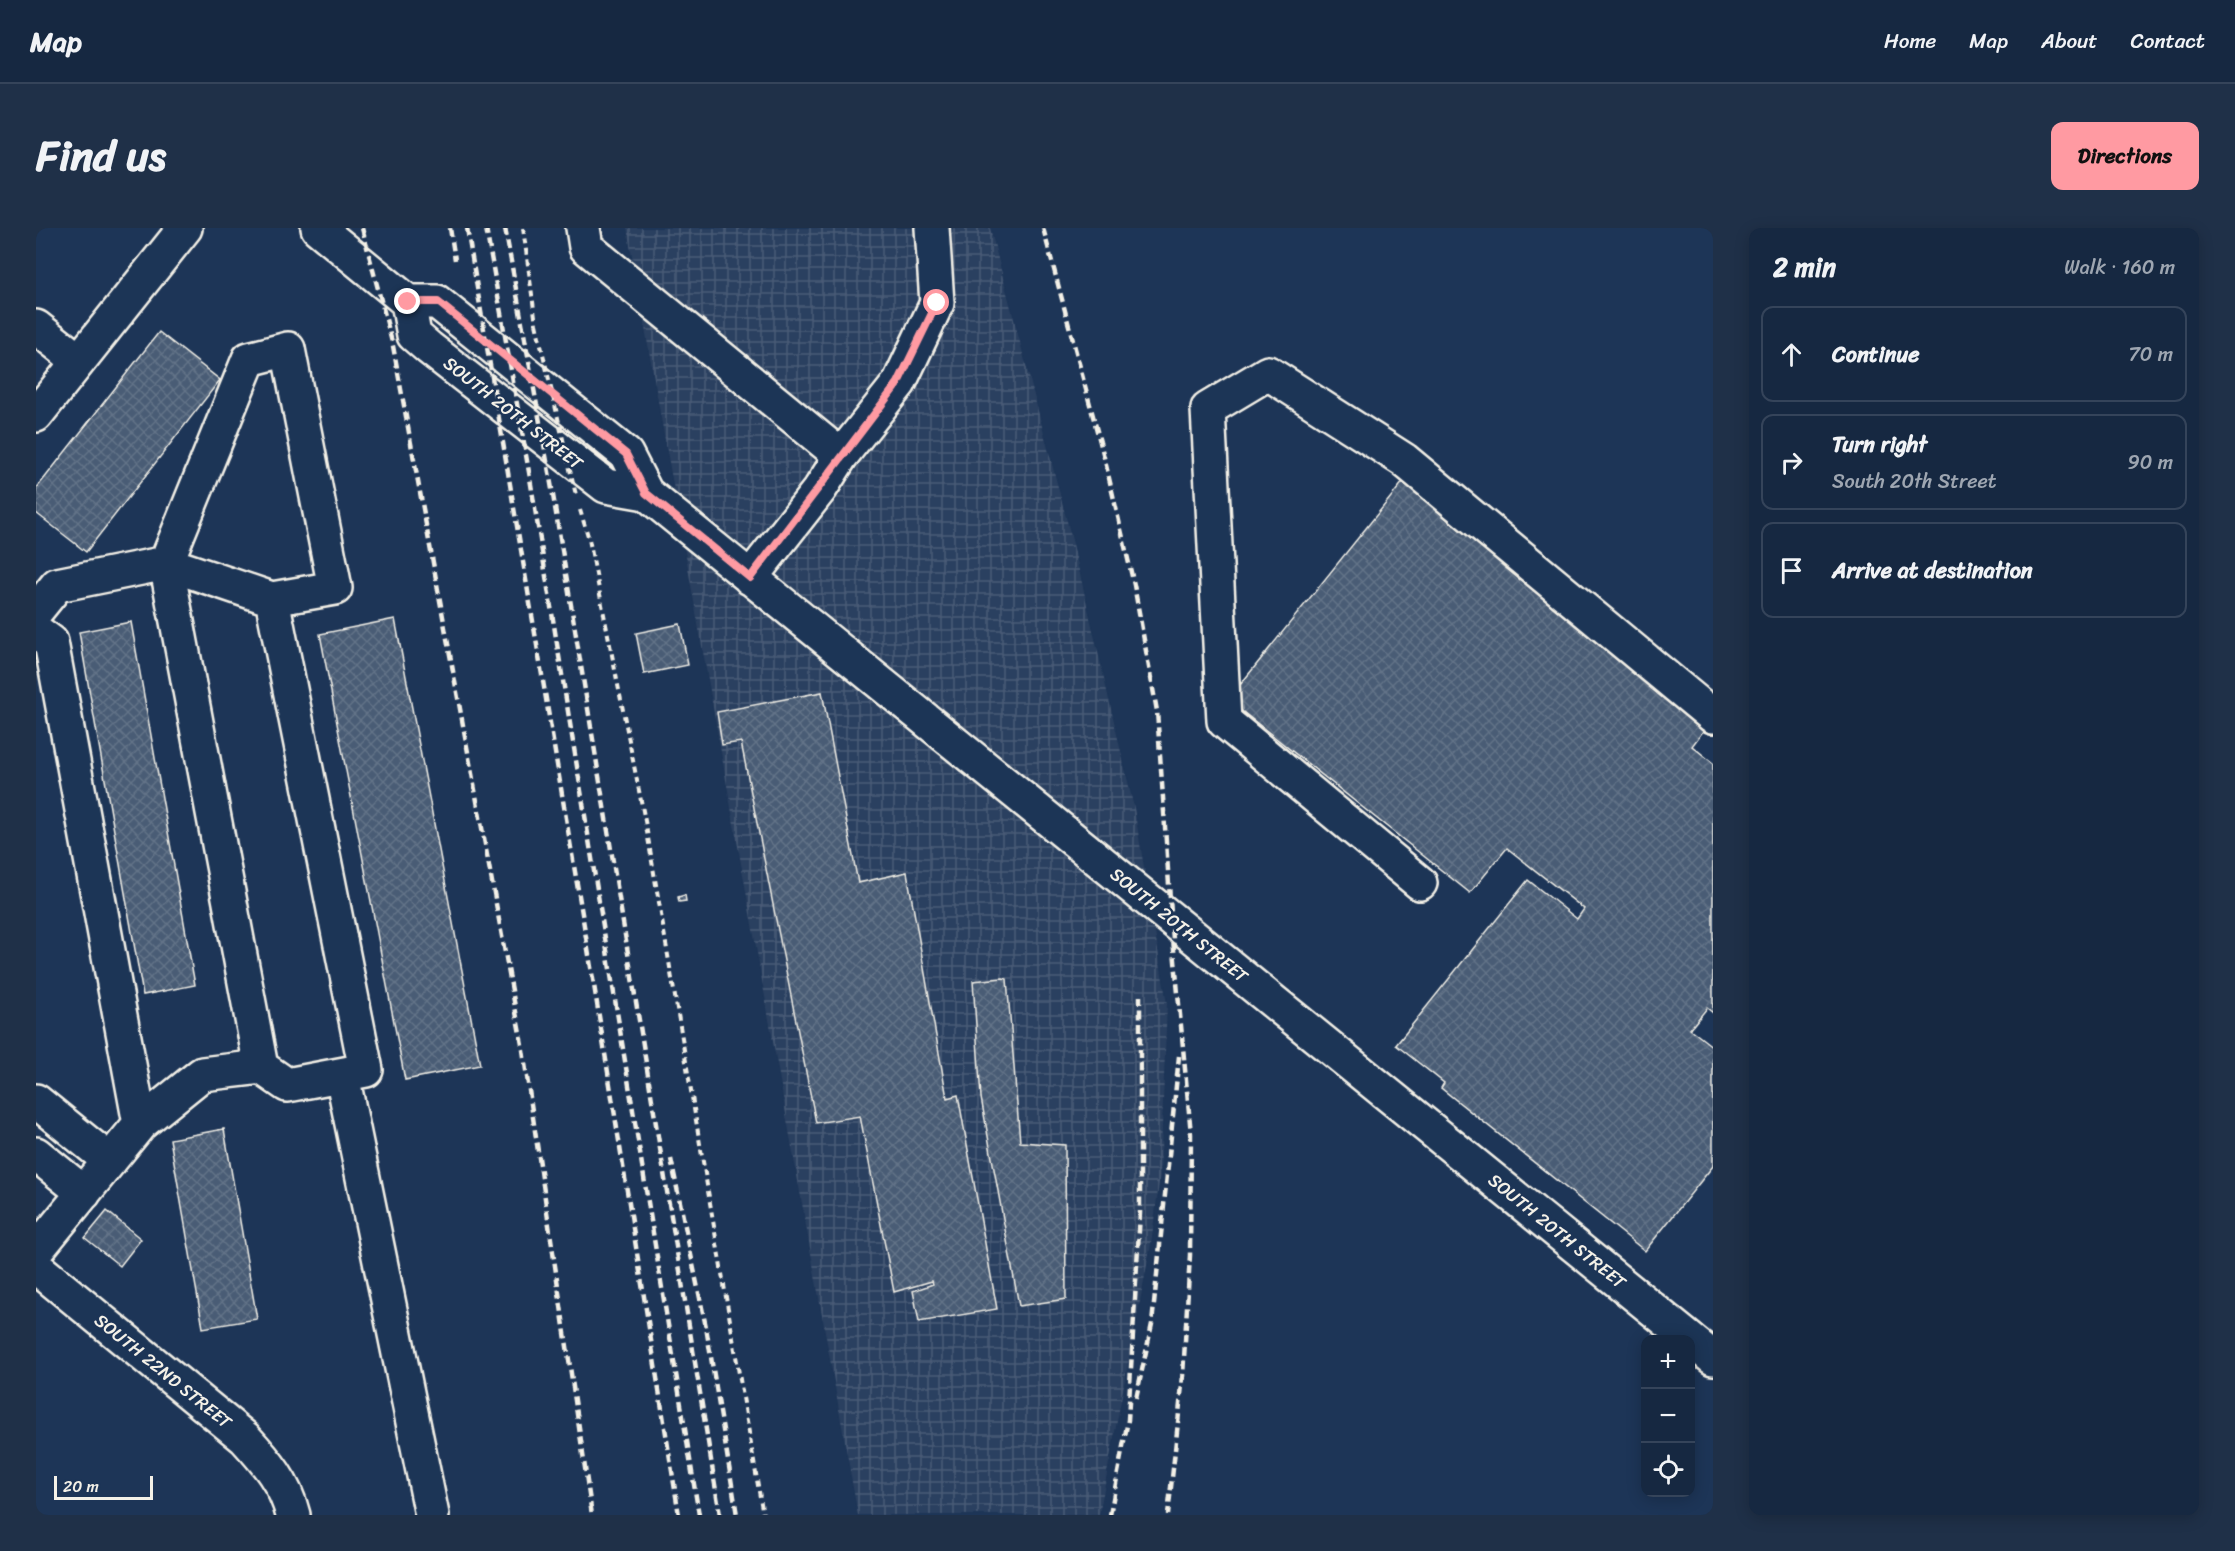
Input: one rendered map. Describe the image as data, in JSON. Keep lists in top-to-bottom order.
{
  "streets": {
    "street": ["SOUTH 20TH STREET", "SOUTH 22ND STREET"]
  },
  "scale_bar": "20 m",
  "page": {
    "header": "Map",
    "nav": [
      "Home",
      "Map",
      "About",
      "Contact"
    ],
    "title": "Find us",
    "buttons": "Directions",
    "heading": ["2 min", "Walk · 160 m"],
    "list": [
      ["Continue", "70 m"],
      ["Turn right", "South 20th Street", "90 m"],
      "Arrive at destination"
    ],
    "map_buttons": ["+", "−"],
    "scale": "20 m"
  }
}
